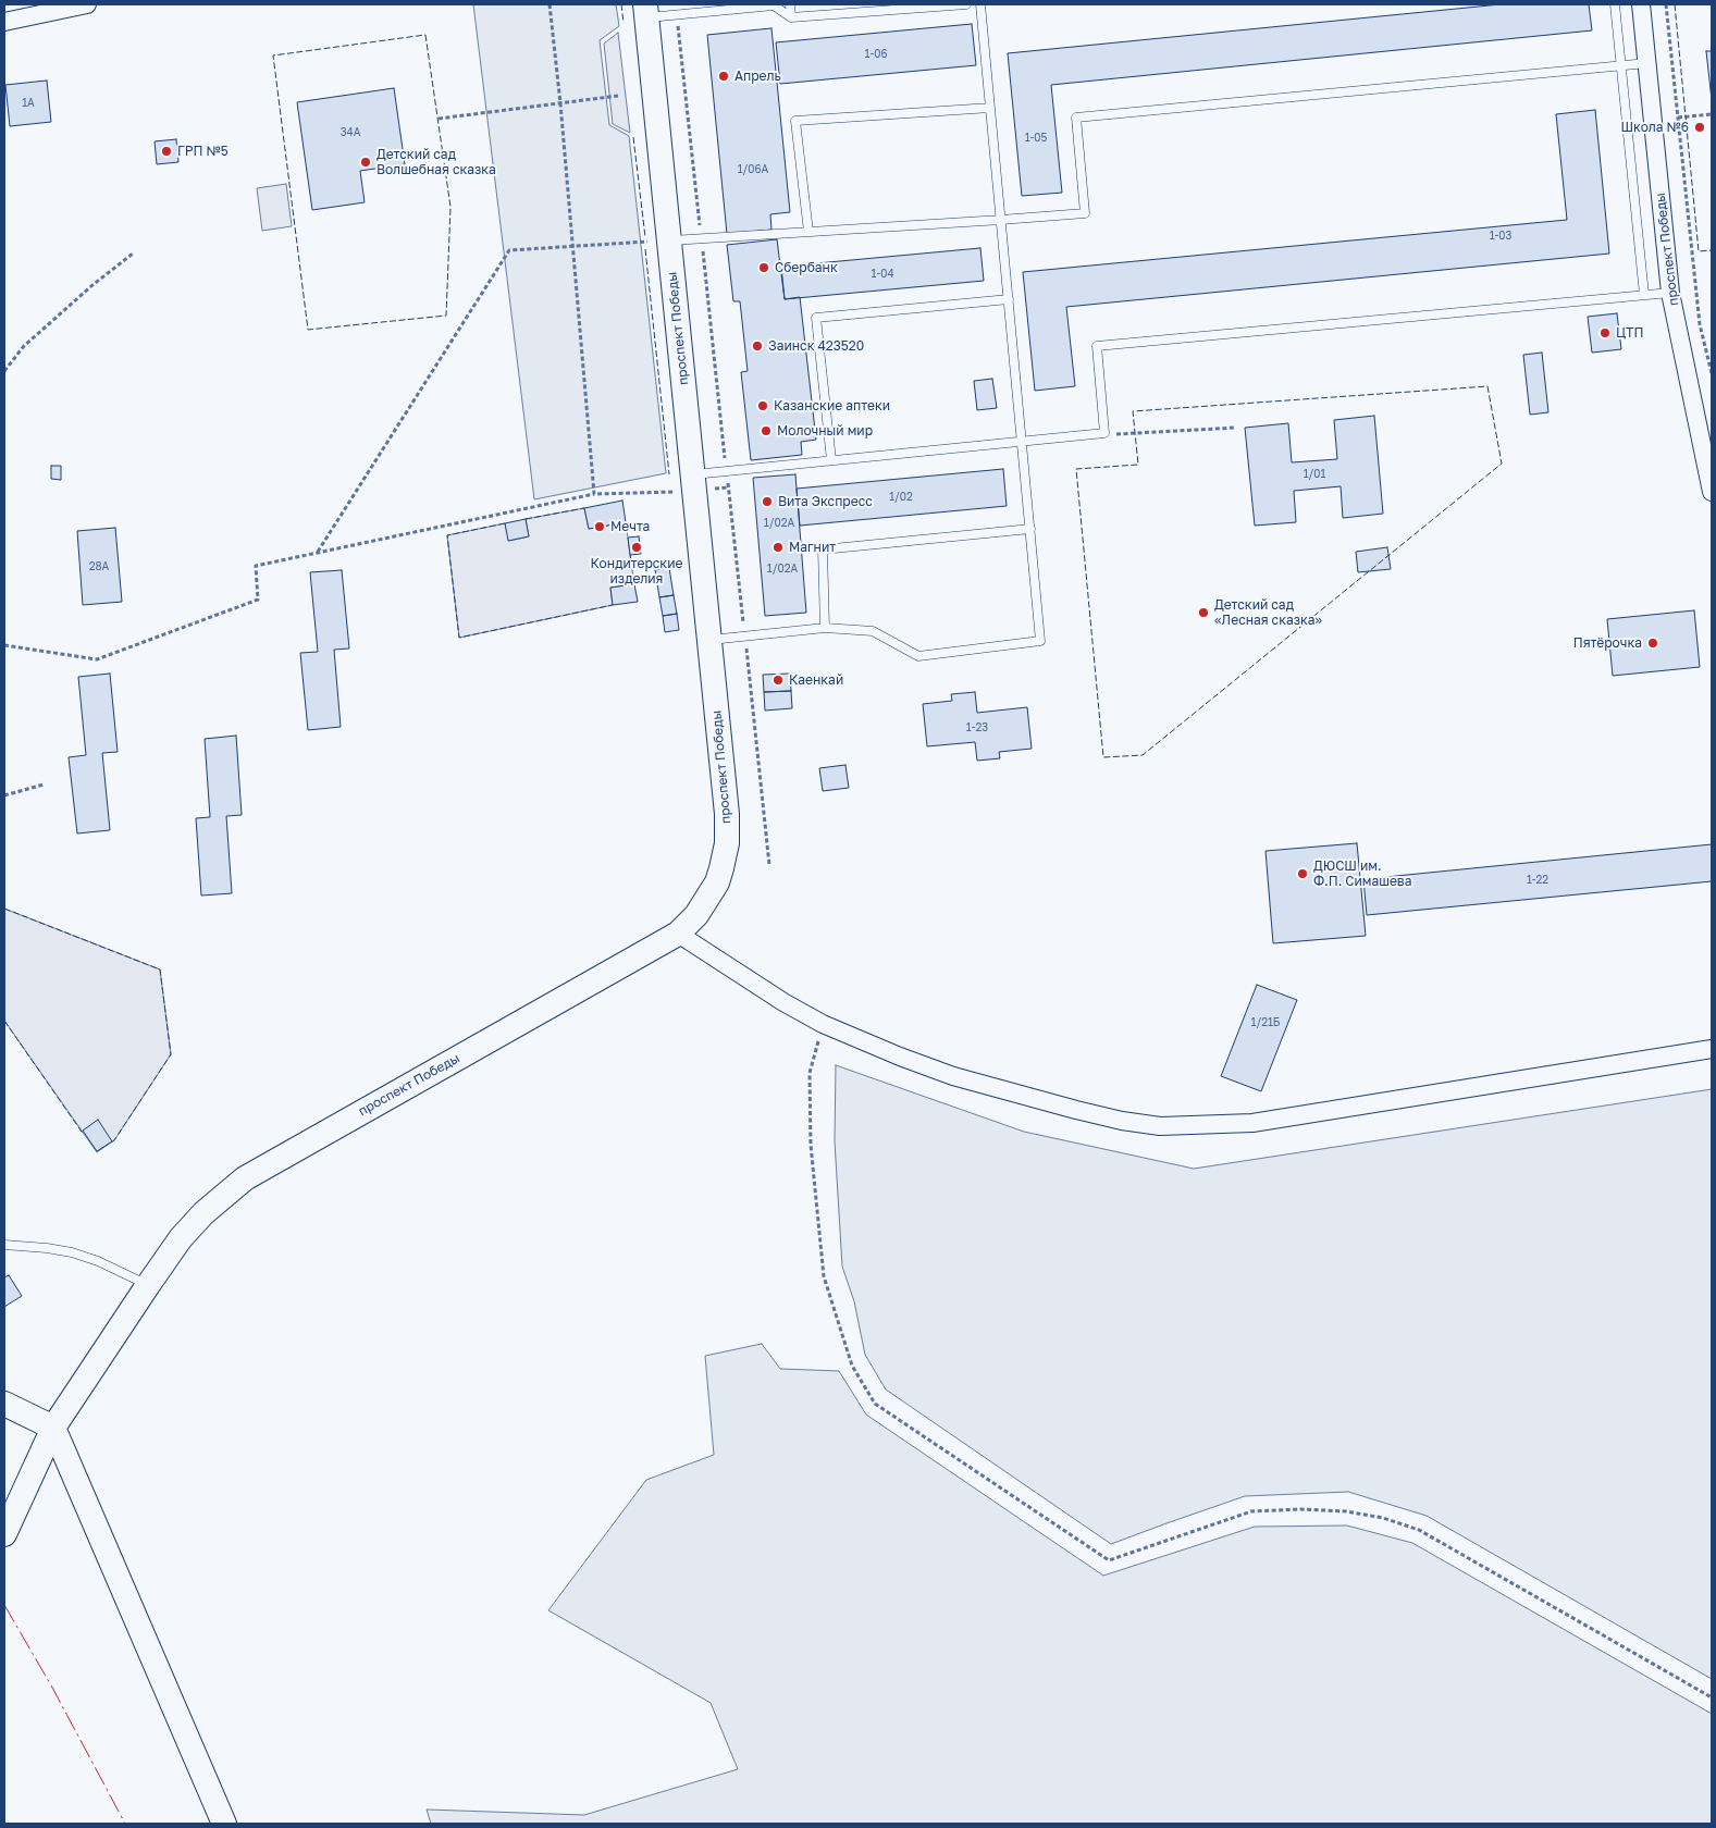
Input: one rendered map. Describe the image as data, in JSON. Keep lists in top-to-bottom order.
{
  "streets": {
    "main road": ["проспект Победы"]
  },
  "places": [
    "Апрель",
    "Школа №6",
    "ГРП №5",
    "Детский сад Волшебная сказка",
    "Сбербанк",
    "ЦТП",
    "Заинск 423520",
    "Казанские аптеки",
    "Молочный мир",
    "Вита Экспресс",
    "Мечта",
    "Кондитерские изделия",
    "Магнит",
    "Детский сад «Лесная сказка»",
    "Пятёрочка",
    "Каенкай",
    "ДЮСШ им. Ф.П. Симашева"
  ],
  "house_numbers": [
    "1-06",
    "1А",
    "34А",
    "1-05",
    "1/06А",
    "1-03",
    "1-04",
    "1/01",
    "1/02",
    "1/02А",
    "28А",
    "1/02А",
    "1-23",
    "1-22",
    "1/21Б"
  ]
}
